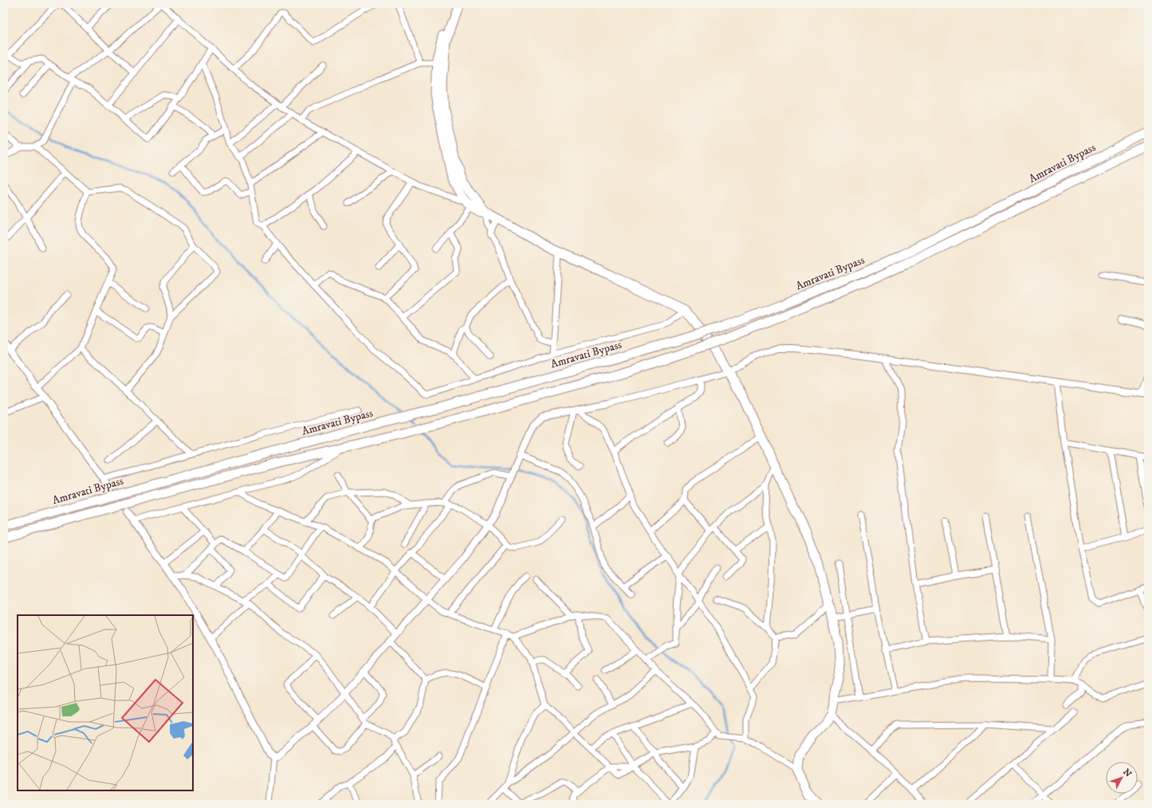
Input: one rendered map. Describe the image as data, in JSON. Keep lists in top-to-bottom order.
{
  "streets": {
    "main road": ["Amravati Bypass"]
  },
  "north": "top right"
}
